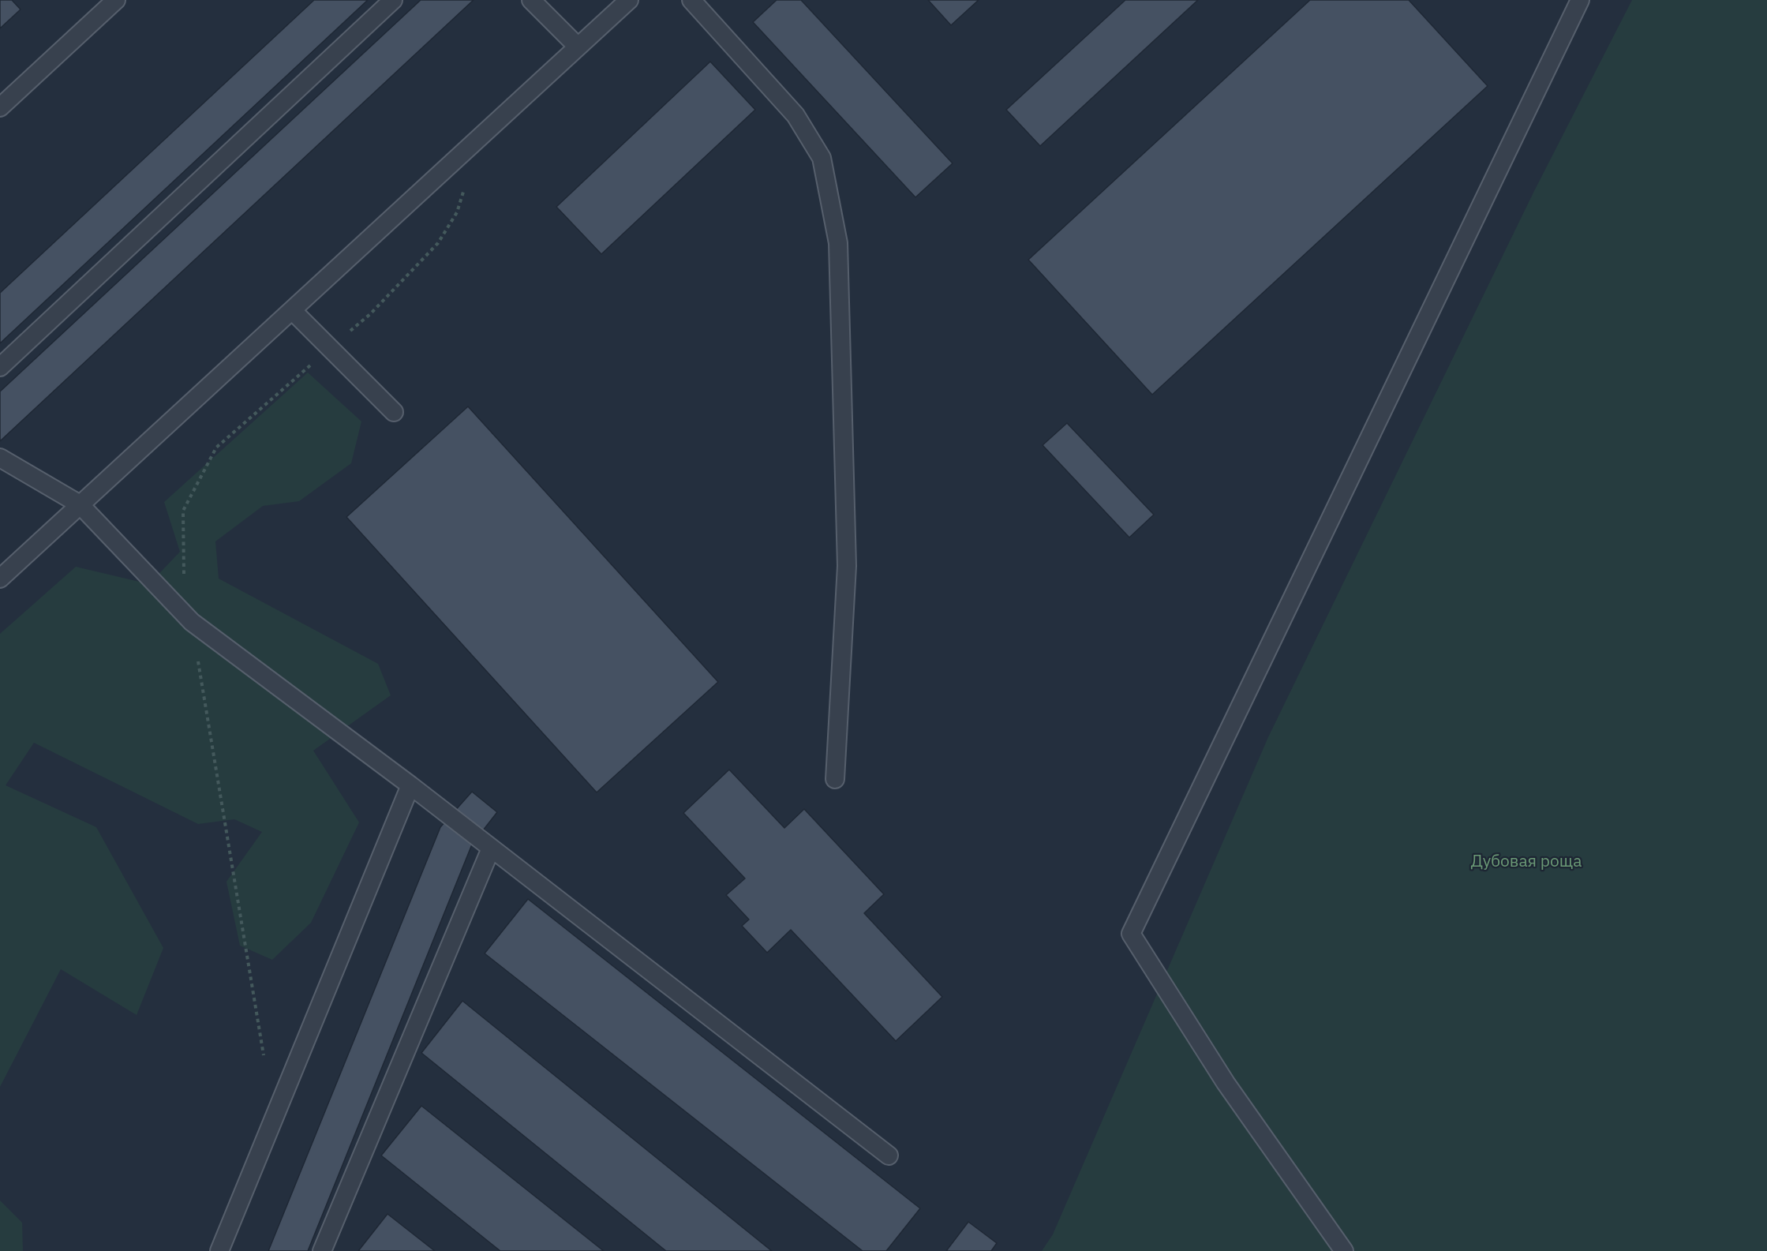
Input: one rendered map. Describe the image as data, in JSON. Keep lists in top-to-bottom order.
{
  "parks": ["Дубовая роща"]
}
